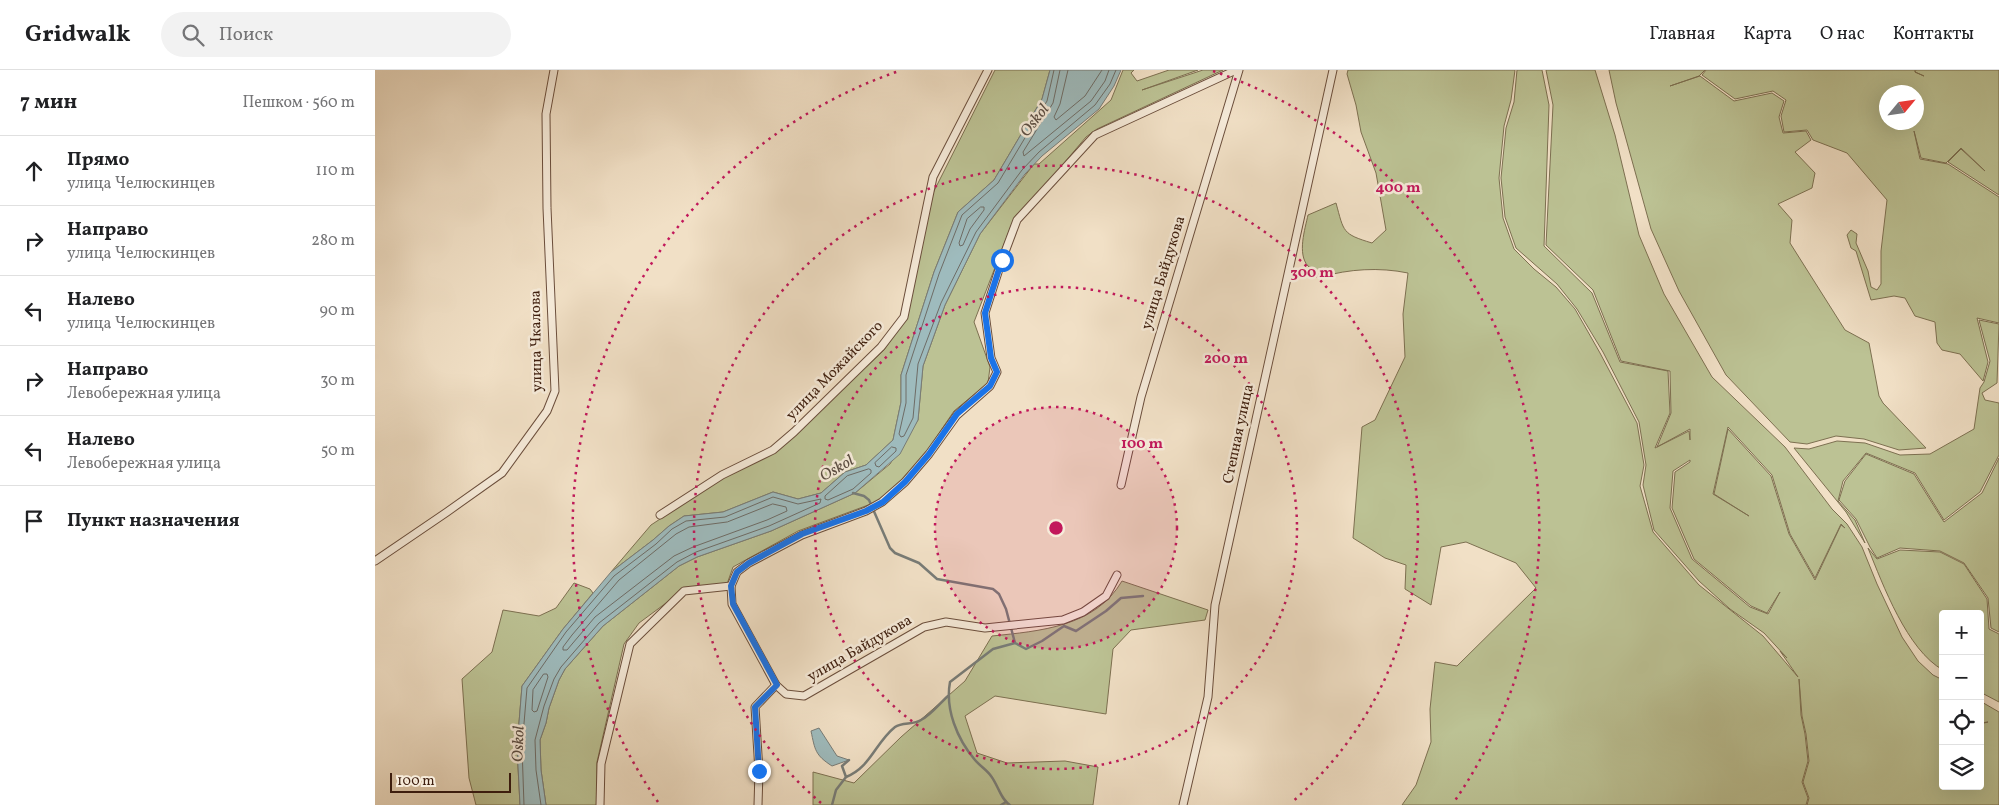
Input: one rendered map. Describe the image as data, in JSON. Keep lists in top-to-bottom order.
{
  "streets": {
    "street": [
      "улица Байдукова",
      "улица Чкалова",
      "улица Можайского",
      "Степная улица"
    ]
  },
  "water": ["Oskol"],
  "scale_bar": "100 m",
  "north": "top right",
  "page": {
    "header": "Gridwalk",
    "search": "Поиск",
    "nav": [
      "Главная",
      "Карта",
      "О нас",
      "Контакты"
    ],
    "heading": ["7 мин", "Пешком · 560 m"],
    "list": [
      ["Прямо", "улица Челюскинцев", "110 m"],
      ["Направо", "улица Челюскинцев", "280 m"],
      ["Налево", "улица Челюскинцев", "90 m"],
      ["Направо", "Левобережная улица", "30 m"],
      ["Налево", "Левобережная улица", "50 m"],
      "Пункт назначения"
    ],
    "map_buttons": ["+", "−"],
    "scale": "100 m"
  },
  "rings": [
    "400 m",
    "300 m",
    "200 m",
    "100 m"
  ]
}
